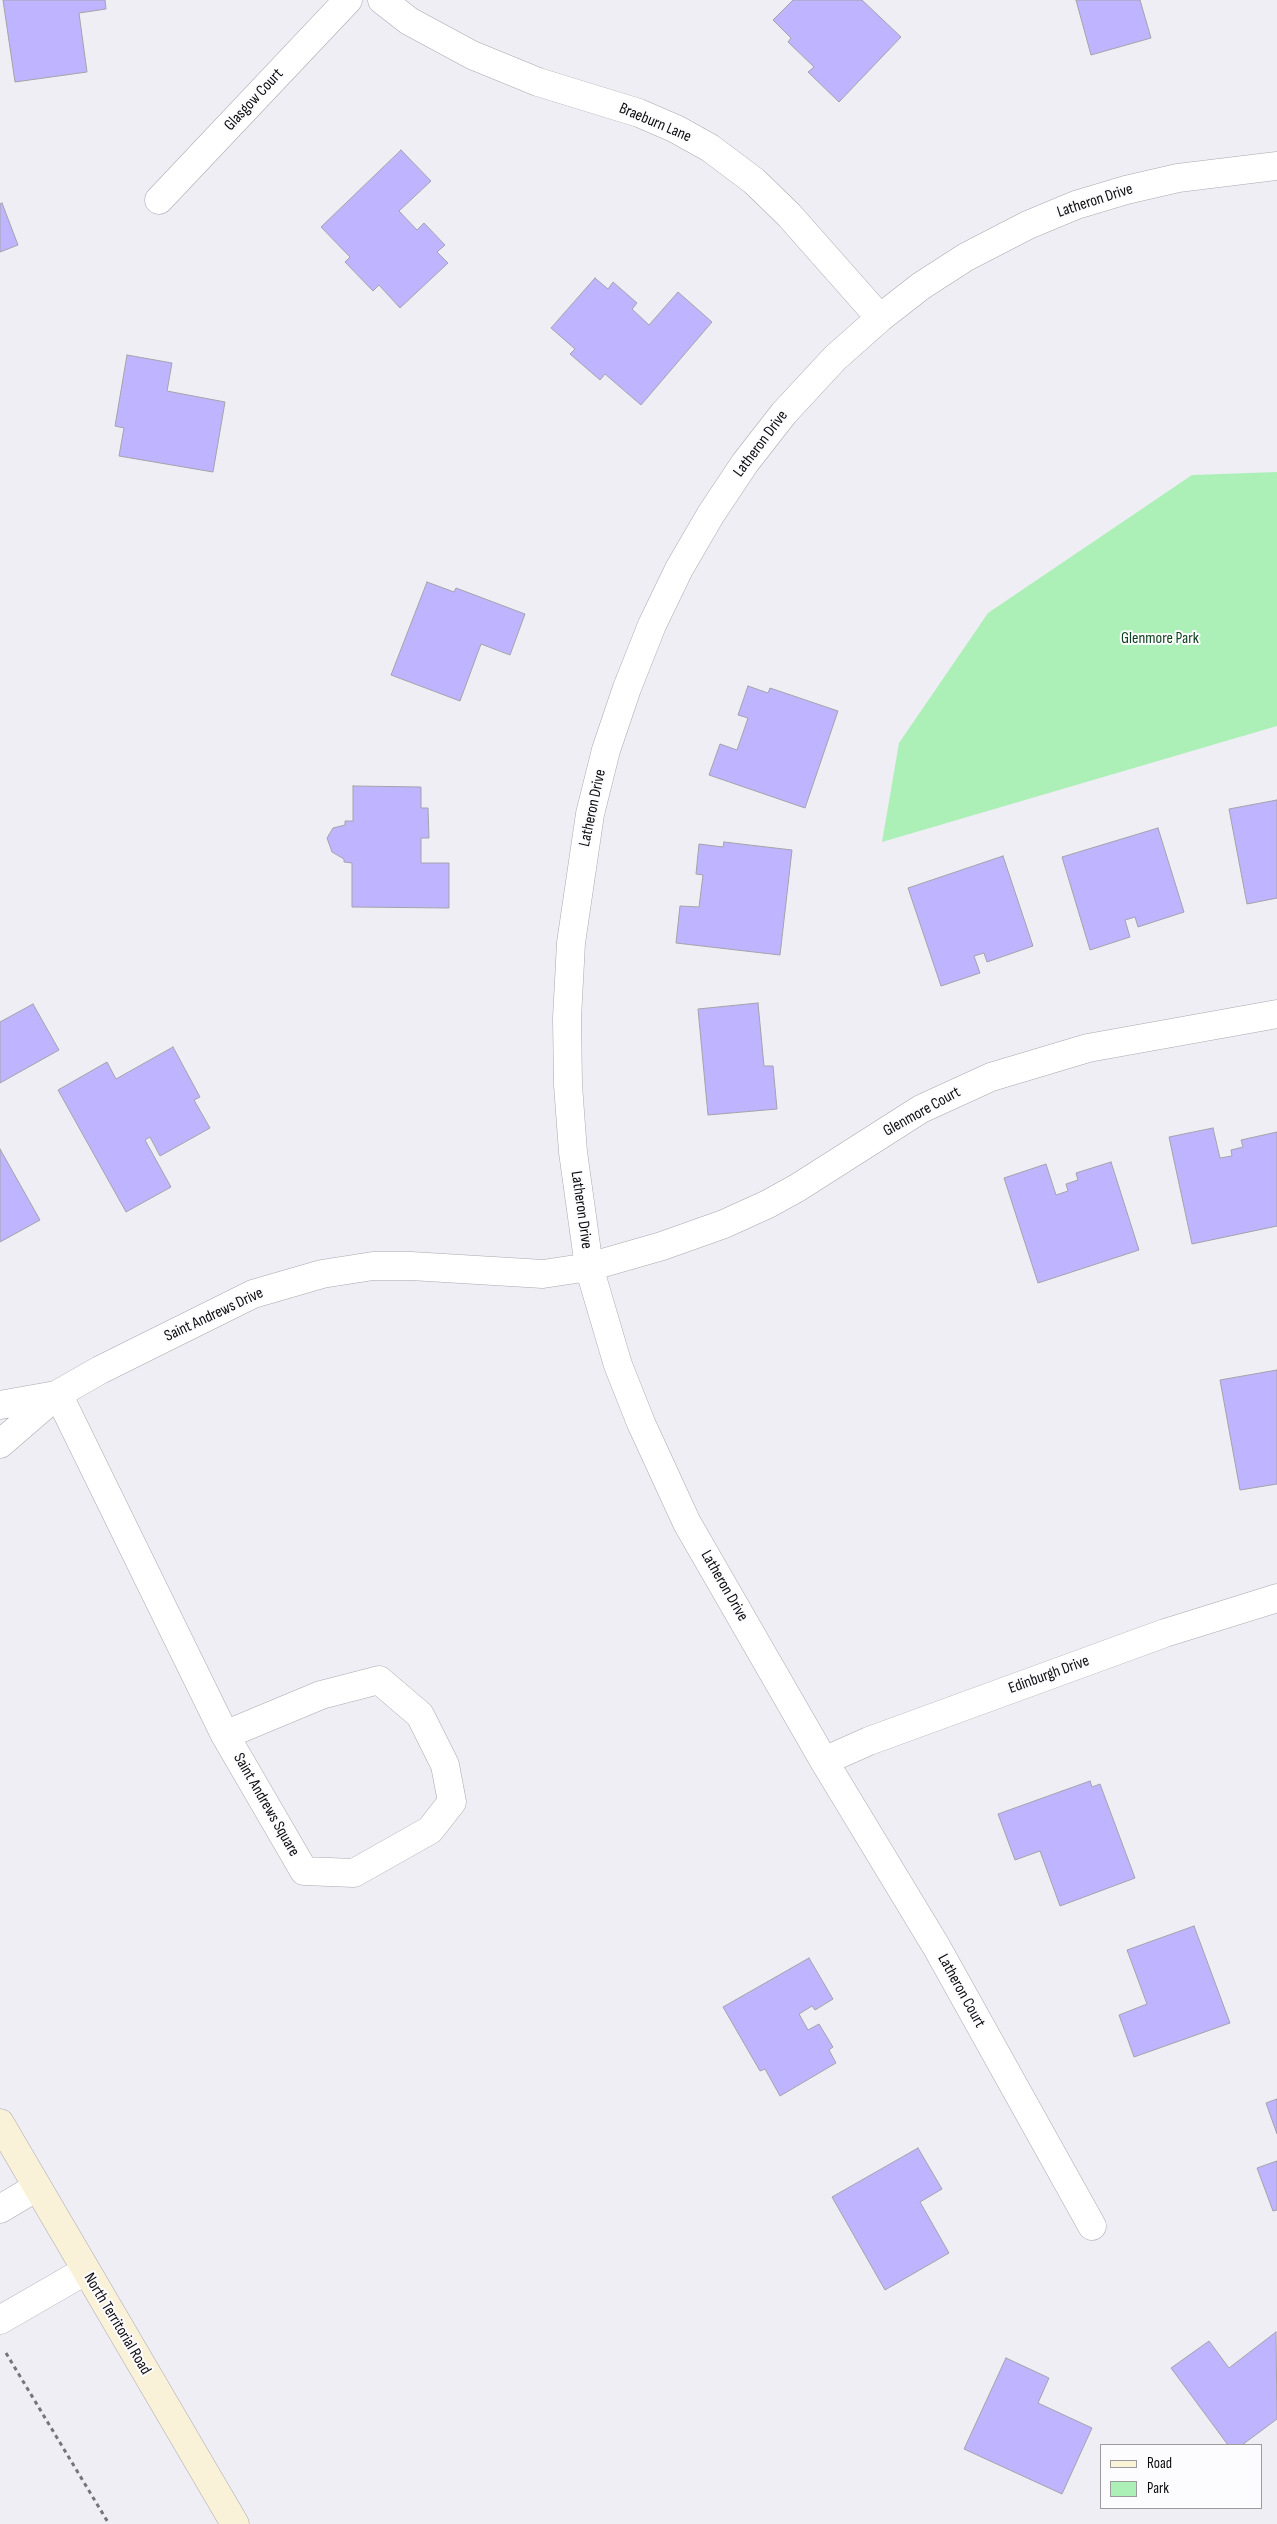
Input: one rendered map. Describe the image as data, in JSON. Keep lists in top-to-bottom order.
{
  "streets": {
    "main road": ["North Territorial Road"],
    "street": [
      "Glasgow Court",
      "Braeburn Lane",
      "Latheron Drive",
      "Glenmore Court",
      "Saint Andrews Drive",
      "Edinburgh Drive",
      "Saint Andrews Square",
      "Latheron Court"
    ]
  },
  "crossings": [
    ["Braeburn Lane", "Latheron Drive"],
    ["Latheron Drive", "Glenmore Court"],
    ["Latheron Drive", "Saint Andrews Drive"],
    ["Latheron Drive", "Edinburgh Drive"],
    ["Latheron Drive", "Latheron Court"],
    ["Glenmore Court", "Saint Andrews Drive"],
    ["Saint Andrews Drive", "Saint Andrews Square"],
    ["Edinburgh Drive", "Latheron Court"]
  ],
  "parks": ["Glenmore Park"],
  "legend": ["Road", "Park"]
}
